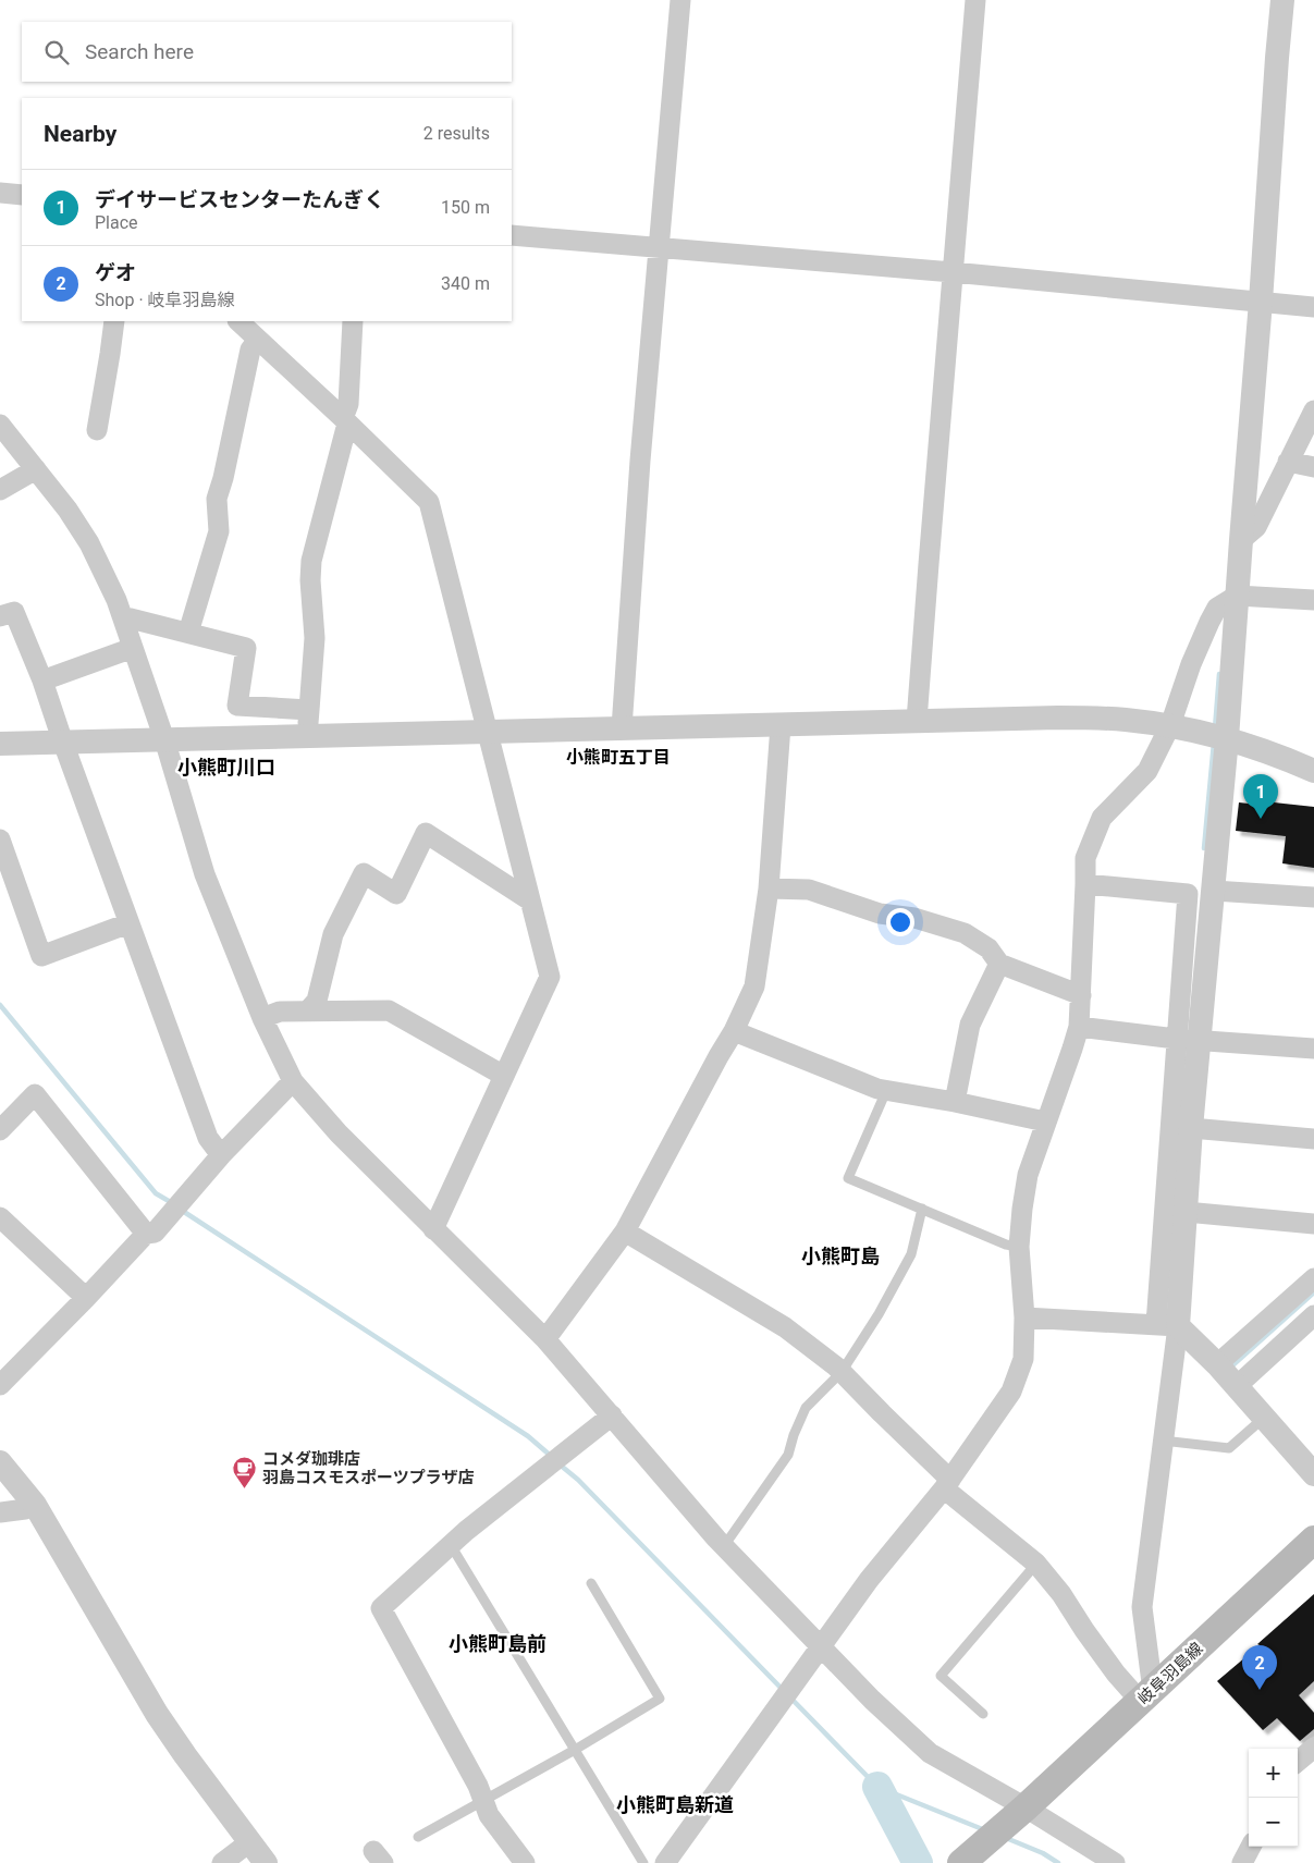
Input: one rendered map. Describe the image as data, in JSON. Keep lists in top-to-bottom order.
{
  "streets": {
    "main road": ["岐阜羽島線"]
  },
  "districts": [
    "小熊町五丁目",
    "小熊町川口",
    "小熊町島",
    "小熊町島前",
    "小熊町島新道"
  ],
  "places": {
    "cafe": ["コメダ珈琲店 羽島コスモスポーツプラザ店"]
  },
  "page": {
    "search": "Search here",
    "heading": ["Nearby", "2 results"],
    "list": [
      {
        "mark": "1",
        "name": "デイサービスセンターたんぎく",
        "note": "Place",
        "value": "150 m"
      },
      {
        "mark": "2",
        "name": "ゲオ",
        "note": "Shop · 岐阜羽島線",
        "value": "340 m"
      }
    ],
    "pins": ["1", "2"],
    "map_buttons": ["+", "−"]
  }
}
